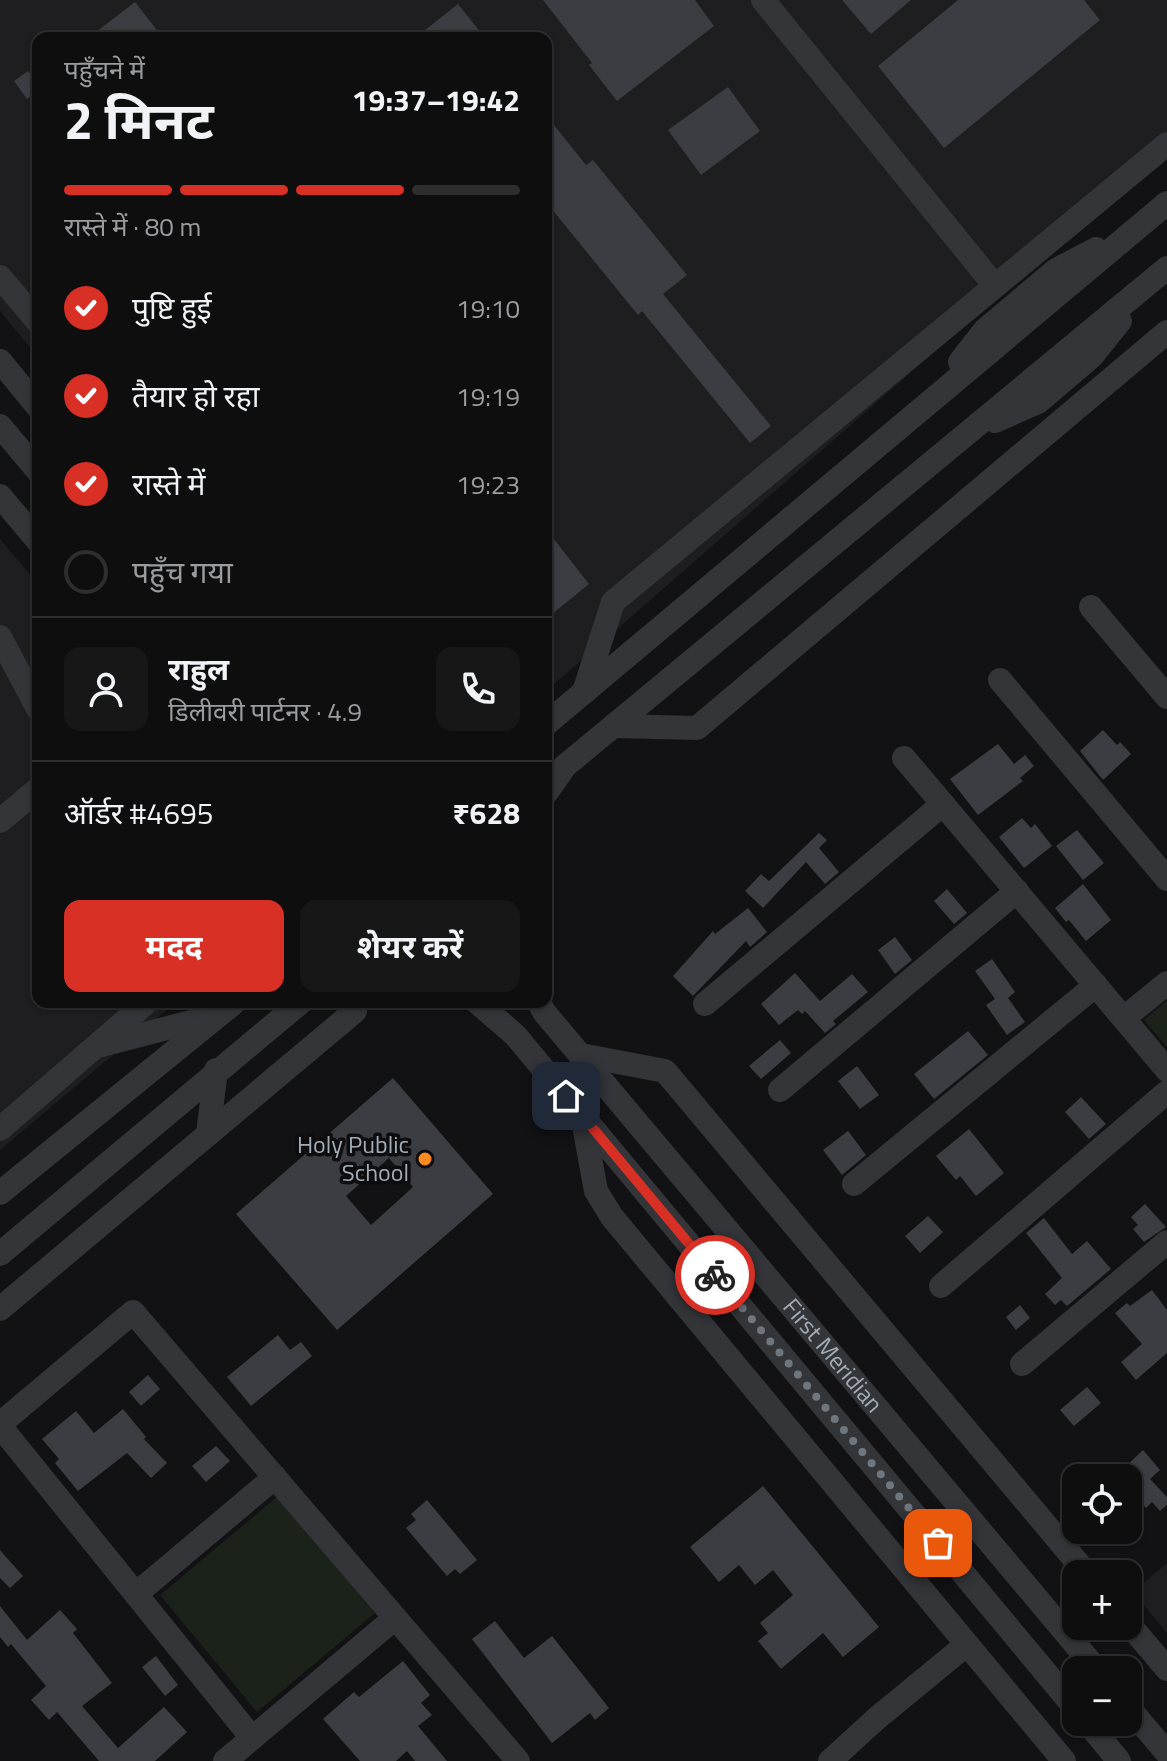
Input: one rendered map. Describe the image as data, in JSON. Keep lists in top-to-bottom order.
{
  "streets": {
    "street": ["First Meridian"]
  },
  "places": ["Holy Public School"],
  "page": {
    "heading": ["2 मिनट", "पहुँचने में", "19:37–19:42"],
    "panel": [
      "राहुल",
      "डिलीवरी पार्टनर · 4.9",
      "ऑर्डर #4695",
      "₹628"
    ],
    "bar": "रास्ते में · 80 m",
    "list": [
      ["पुष्टि हुई", "19:10"],
      ["तैयार हो रहा", "19:19"],
      ["रास्ते में", "19:23"],
      "पहुँच गया"
    ],
    "buttons": ["मदद", "शेयर करें"],
    "map_buttons": ["+", "−"]
  }
}
